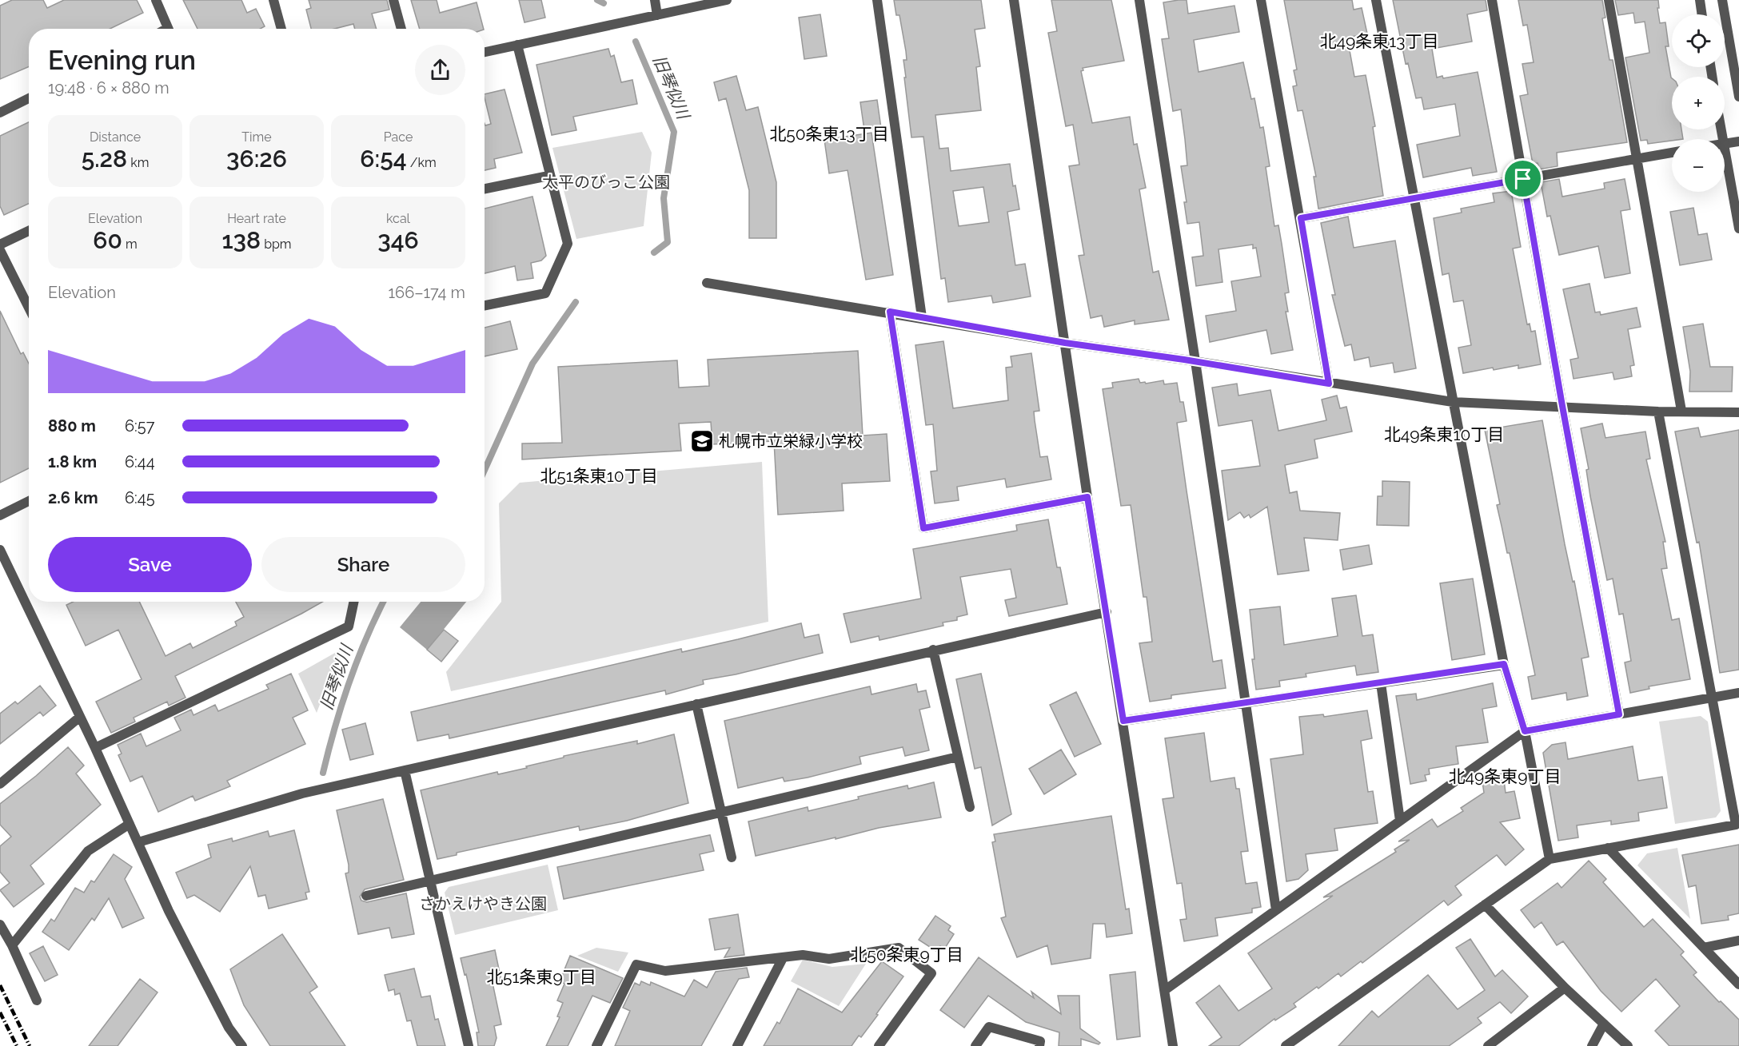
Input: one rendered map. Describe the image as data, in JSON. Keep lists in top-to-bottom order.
{
  "districts": [
    "北49条東13丁目",
    "北50条東13丁目",
    "北49条東10丁目",
    "北51条東10丁目",
    "北49条東9丁目",
    "北50条東9丁目",
    "北51条東9丁目"
  ],
  "water": ["旧琴似川"],
  "parks": ["太平のびっこ公園", "さかえけやき公園"],
  "places": {
    "school or university": ["札幌市立栄緑小学校"]
  },
  "page": {
    "map_buttons": ["+", "−"],
    "heading": ["Evening run", "19:48 · 6 × 880 m"],
    "stats": [
      ["Distance", "5.28 km"],
      ["Time", "36:26"],
      ["Pace", "6:54 /km"],
      ["Elevation", "60 m"],
      ["Heart rate", "138 bpm"],
      ["kcal", "346"]
    ],
    "chart": ["Elevation", "166–174 m"],
    "list": [
      {
        "name": "880 m",
        "note": "6:57"
      },
      {
        "name": "1.8 km",
        "note": "6:44"
      },
      {
        "name": "2.6 km",
        "note": "6:45"
      }
    ],
    "buttons": ["Save", "Share"]
  }
}
